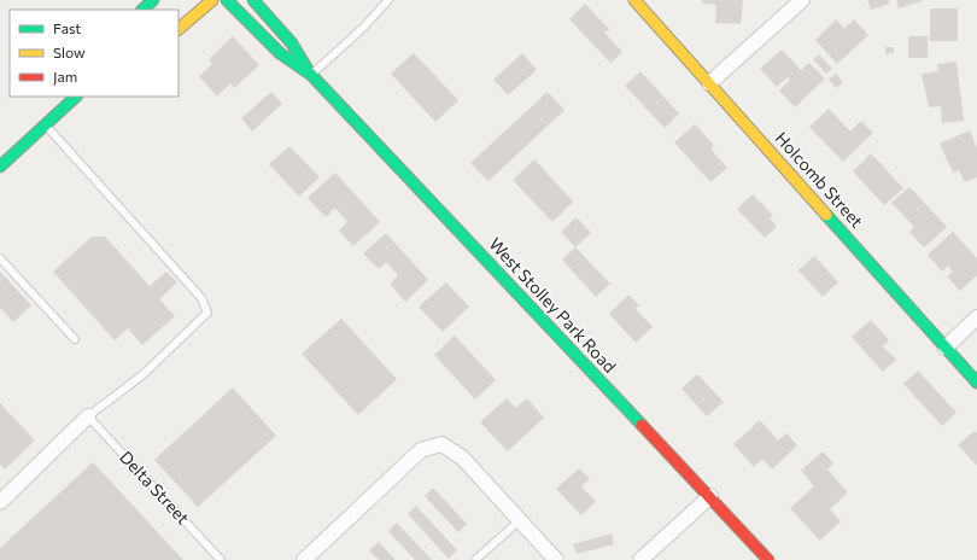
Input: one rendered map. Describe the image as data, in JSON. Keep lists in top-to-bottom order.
{
  "streets": {
    "main road": ["Holcomb Street", "West Stolley Park Road"],
    "lane": ["Delta Street"]
  },
  "legend": ["Fast", "Slow", "Jam"]
}
